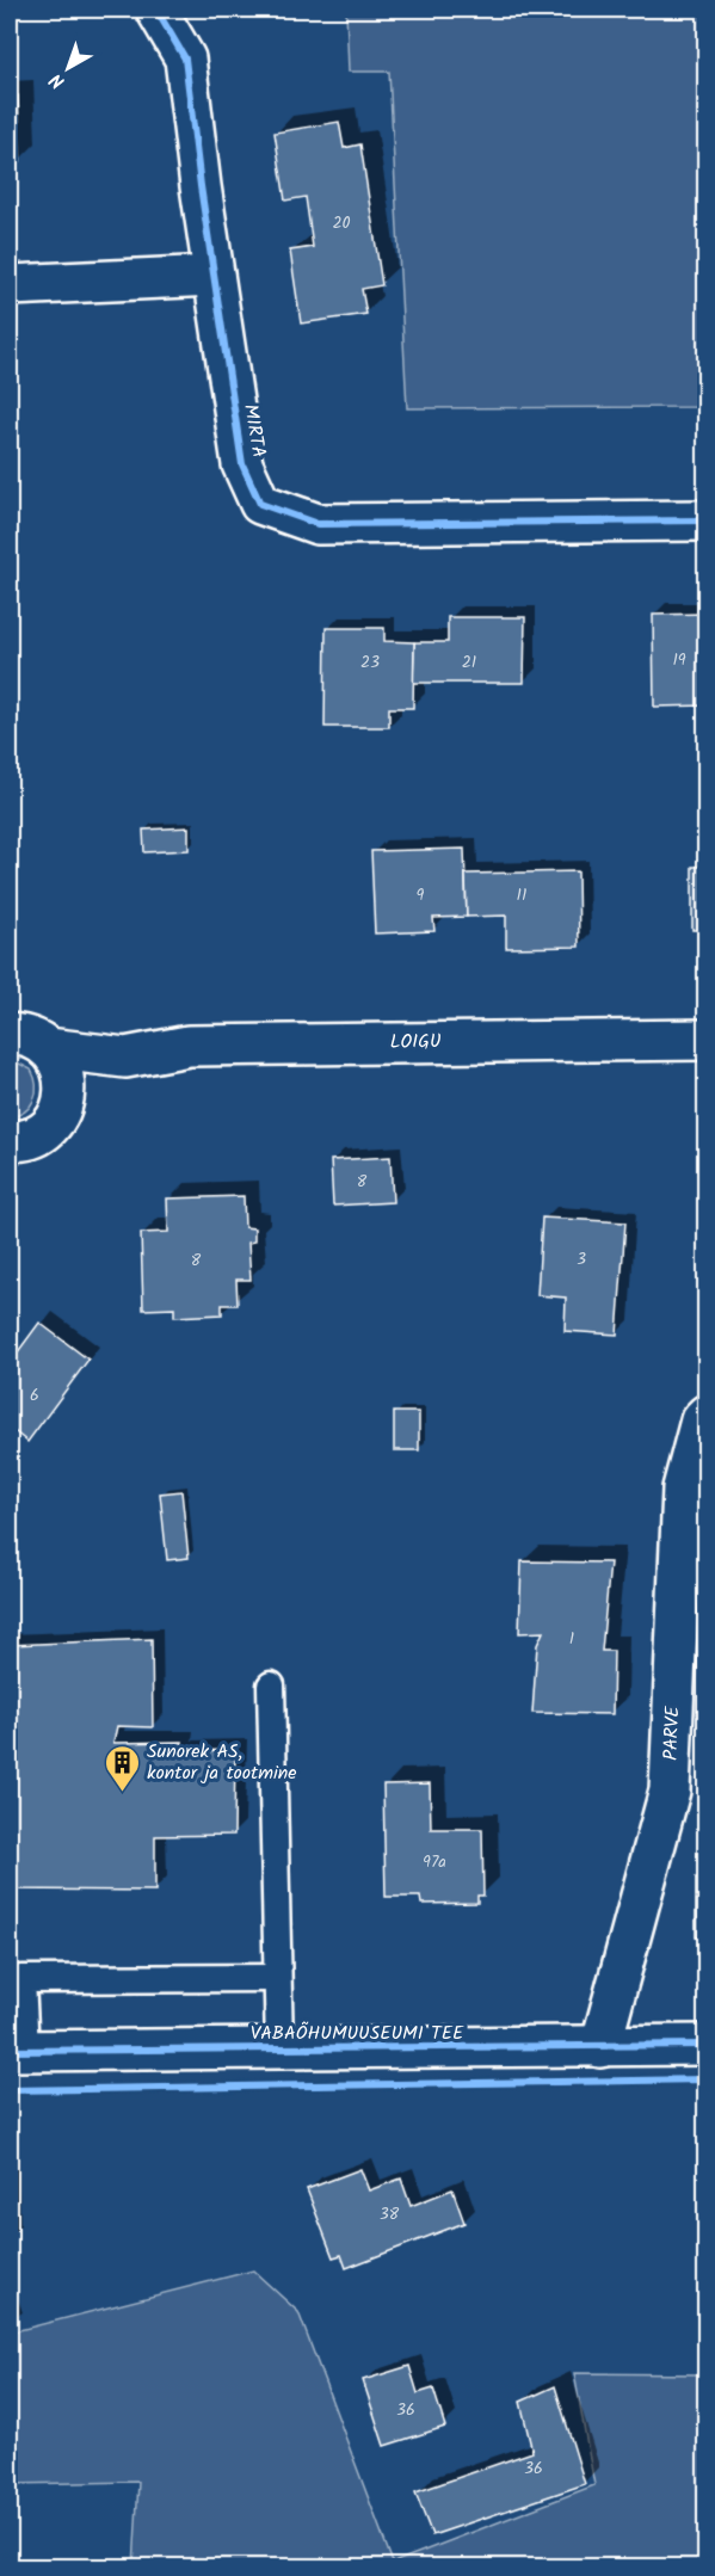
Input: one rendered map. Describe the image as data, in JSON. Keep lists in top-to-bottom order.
{
  "streets": {
    "street": [
      "MIRTA",
      "LOIGU",
      "PARVE",
      "VABAÕHUMUUSEUMI TEE"
    ]
  },
  "crossings": [
    ["PARVE", "VABAÕHUMUUSEUMI TEE"]
  ],
  "places": {
    "building": ["Sunorek AS, kontor ja tootmine"]
  },
  "house_numbers": [
    "20",
    "19",
    "23",
    "21",
    "9",
    "11",
    "8",
    "3",
    "8",
    "6",
    "1",
    "97a",
    "38",
    "36",
    "36"
  ],
  "north": "bottom left"
}
